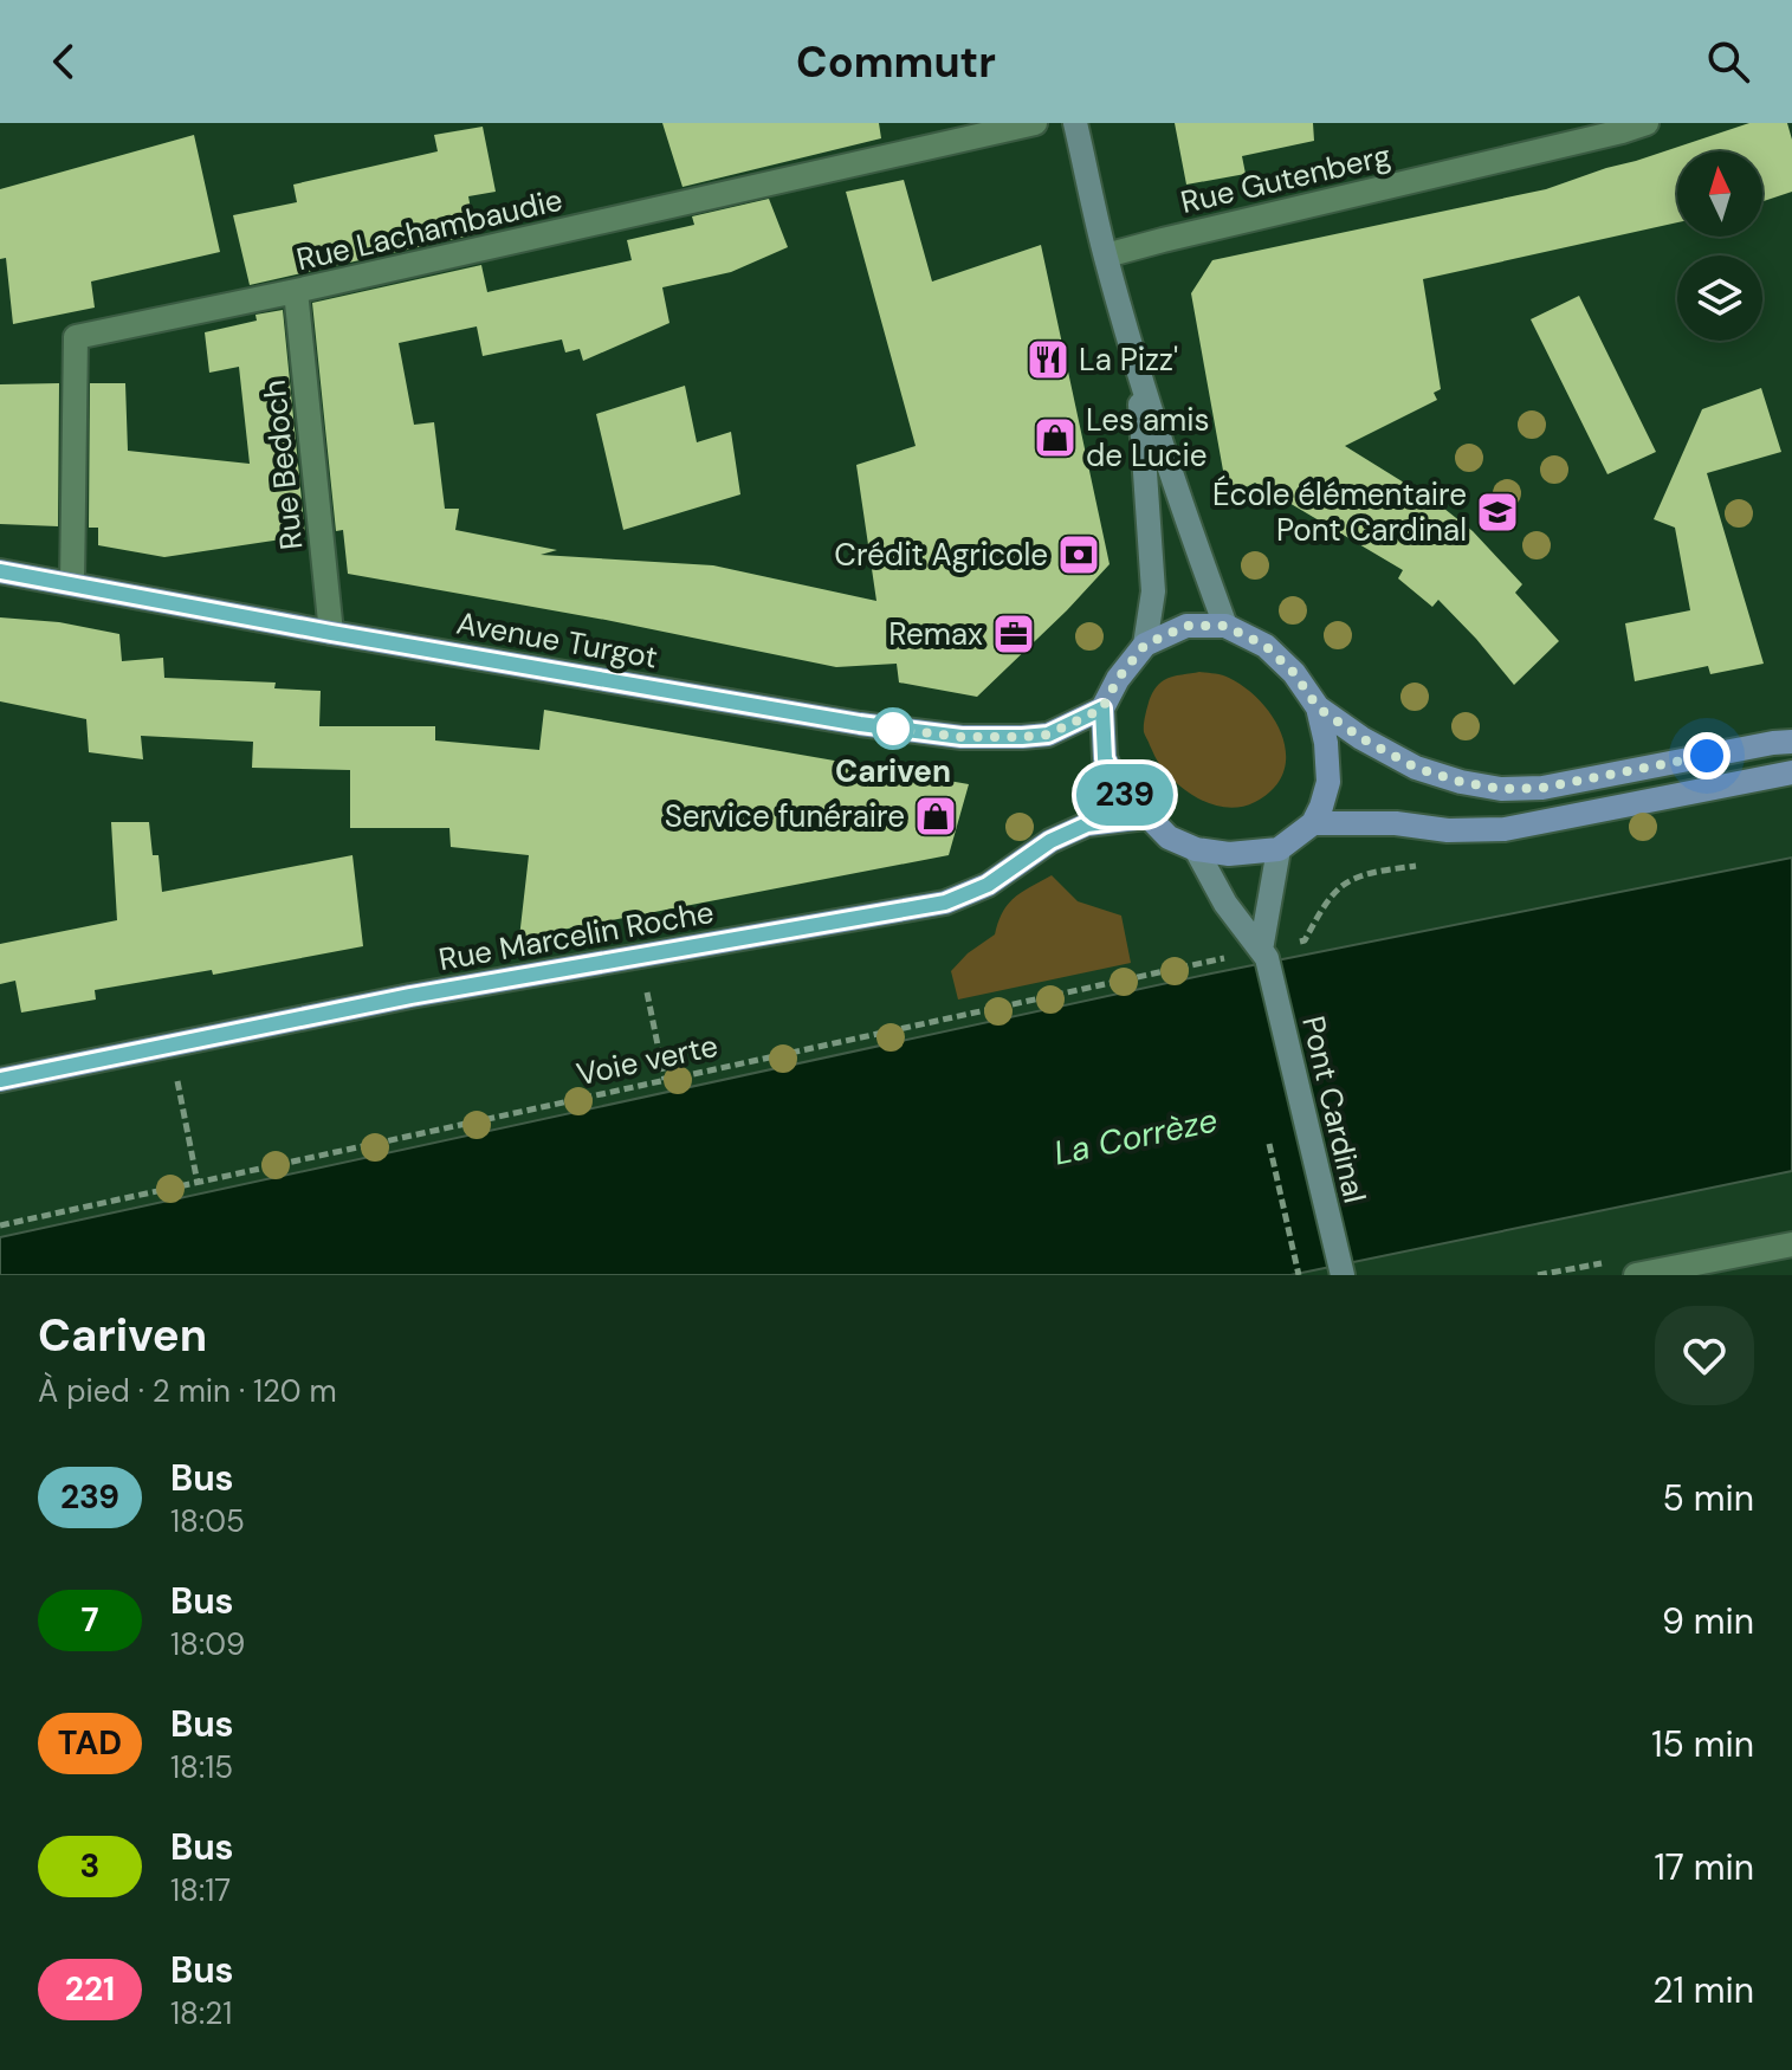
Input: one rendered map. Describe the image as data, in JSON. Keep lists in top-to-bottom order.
{
  "streets": {
    "main road": ["Avenue Turgot", "Rue Marcelin Roche", "Pont Cardinal"],
    "street": ["Rue Gutenberg", "Rue Lachambaudie", "Rue Bedoch"],
    "path": ["Voie verte"]
  },
  "crossings": [
    ["Rue Lachambaudie", "Rue Bedoch"],
    ["Rue Lachambaudie", "Avenue Turgot"],
    ["Rue Bedoch", "Avenue Turgot"],
    ["Avenue Turgot", "Rue Marcelin Roche"],
    ["Voie verte", "Pont Cardinal"]
  ],
  "water": ["La Corrèze"],
  "places": {
    "restaurant": ["La Pizz'"],
    "shop": ["Les amis de Lucie", "Service funéraire"],
    "school or university": ["École élémentaire Pont Cardinal"],
    "bank": ["Crédit Agricole"],
    "office": ["Remax"],
    "other": ["Cariven"]
  },
  "lines": ["bus line 239"],
  "north": "top",
  "page": {
    "header": "Commutr",
    "on_map": "239",
    "heading": ["Cariven", "À pied · 2 min · 120 m"],
    "list": [
      {
        "mark": "239",
        "name": "Bus",
        "note": "18:05",
        "value": "5 min"
      },
      {
        "mark": "7",
        "name": "Bus",
        "note": "18:09",
        "value": "9 min"
      },
      {
        "mark": "TAD",
        "name": "Bus",
        "note": "18:15",
        "value": "15 min"
      },
      {
        "mark": "3",
        "name": "Bus",
        "note": "18:17",
        "value": "17 min"
      },
      {
        "mark": "221",
        "name": "Bus",
        "note": "18:21",
        "value": "21 min"
      }
    ]
  }
}
